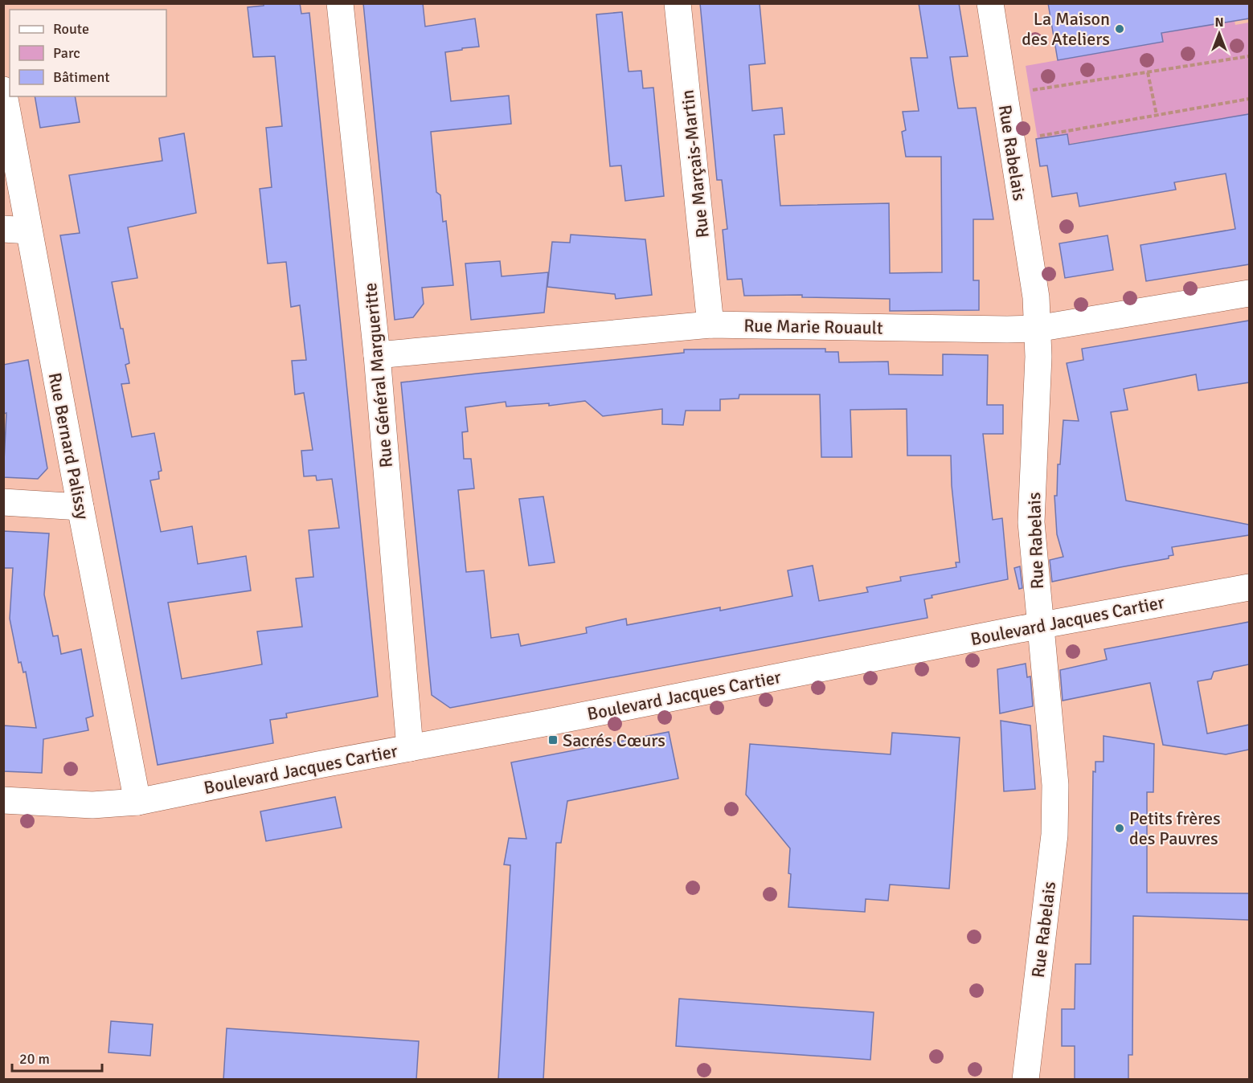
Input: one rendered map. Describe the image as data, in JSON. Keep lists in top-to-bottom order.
{
  "streets": {
    "street": [
      "Rue Rabelais",
      "Rue Marçais-Martin",
      "Rue Marie Rouault",
      "Rue Général Margueritte",
      "Rue Bernard Palissy",
      "Boulevard Jacques Cartier"
    ]
  },
  "crossings": [
    ["Rue Rabelais", "Rue Marie Rouault"],
    ["Rue Rabelais", "Boulevard Jacques Cartier"],
    ["Rue Marçais-Martin", "Rue Marie Rouault"],
    ["Rue Marie Rouault", "Rue Général Margueritte"],
    ["Rue Général Margueritte", "Boulevard Jacques Cartier"],
    ["Rue Bernard Palissy", "Boulevard Jacques Cartier"]
  ],
  "places": {
    "other": ["La Maison des Ateliers", "Petits frères des Pauvres"],
    "transit": ["Sacrés Cœurs"]
  },
  "legend": ["Route", "Parc", "Bâtiment"],
  "scale_bar": "20 m",
  "north": "top"
}
